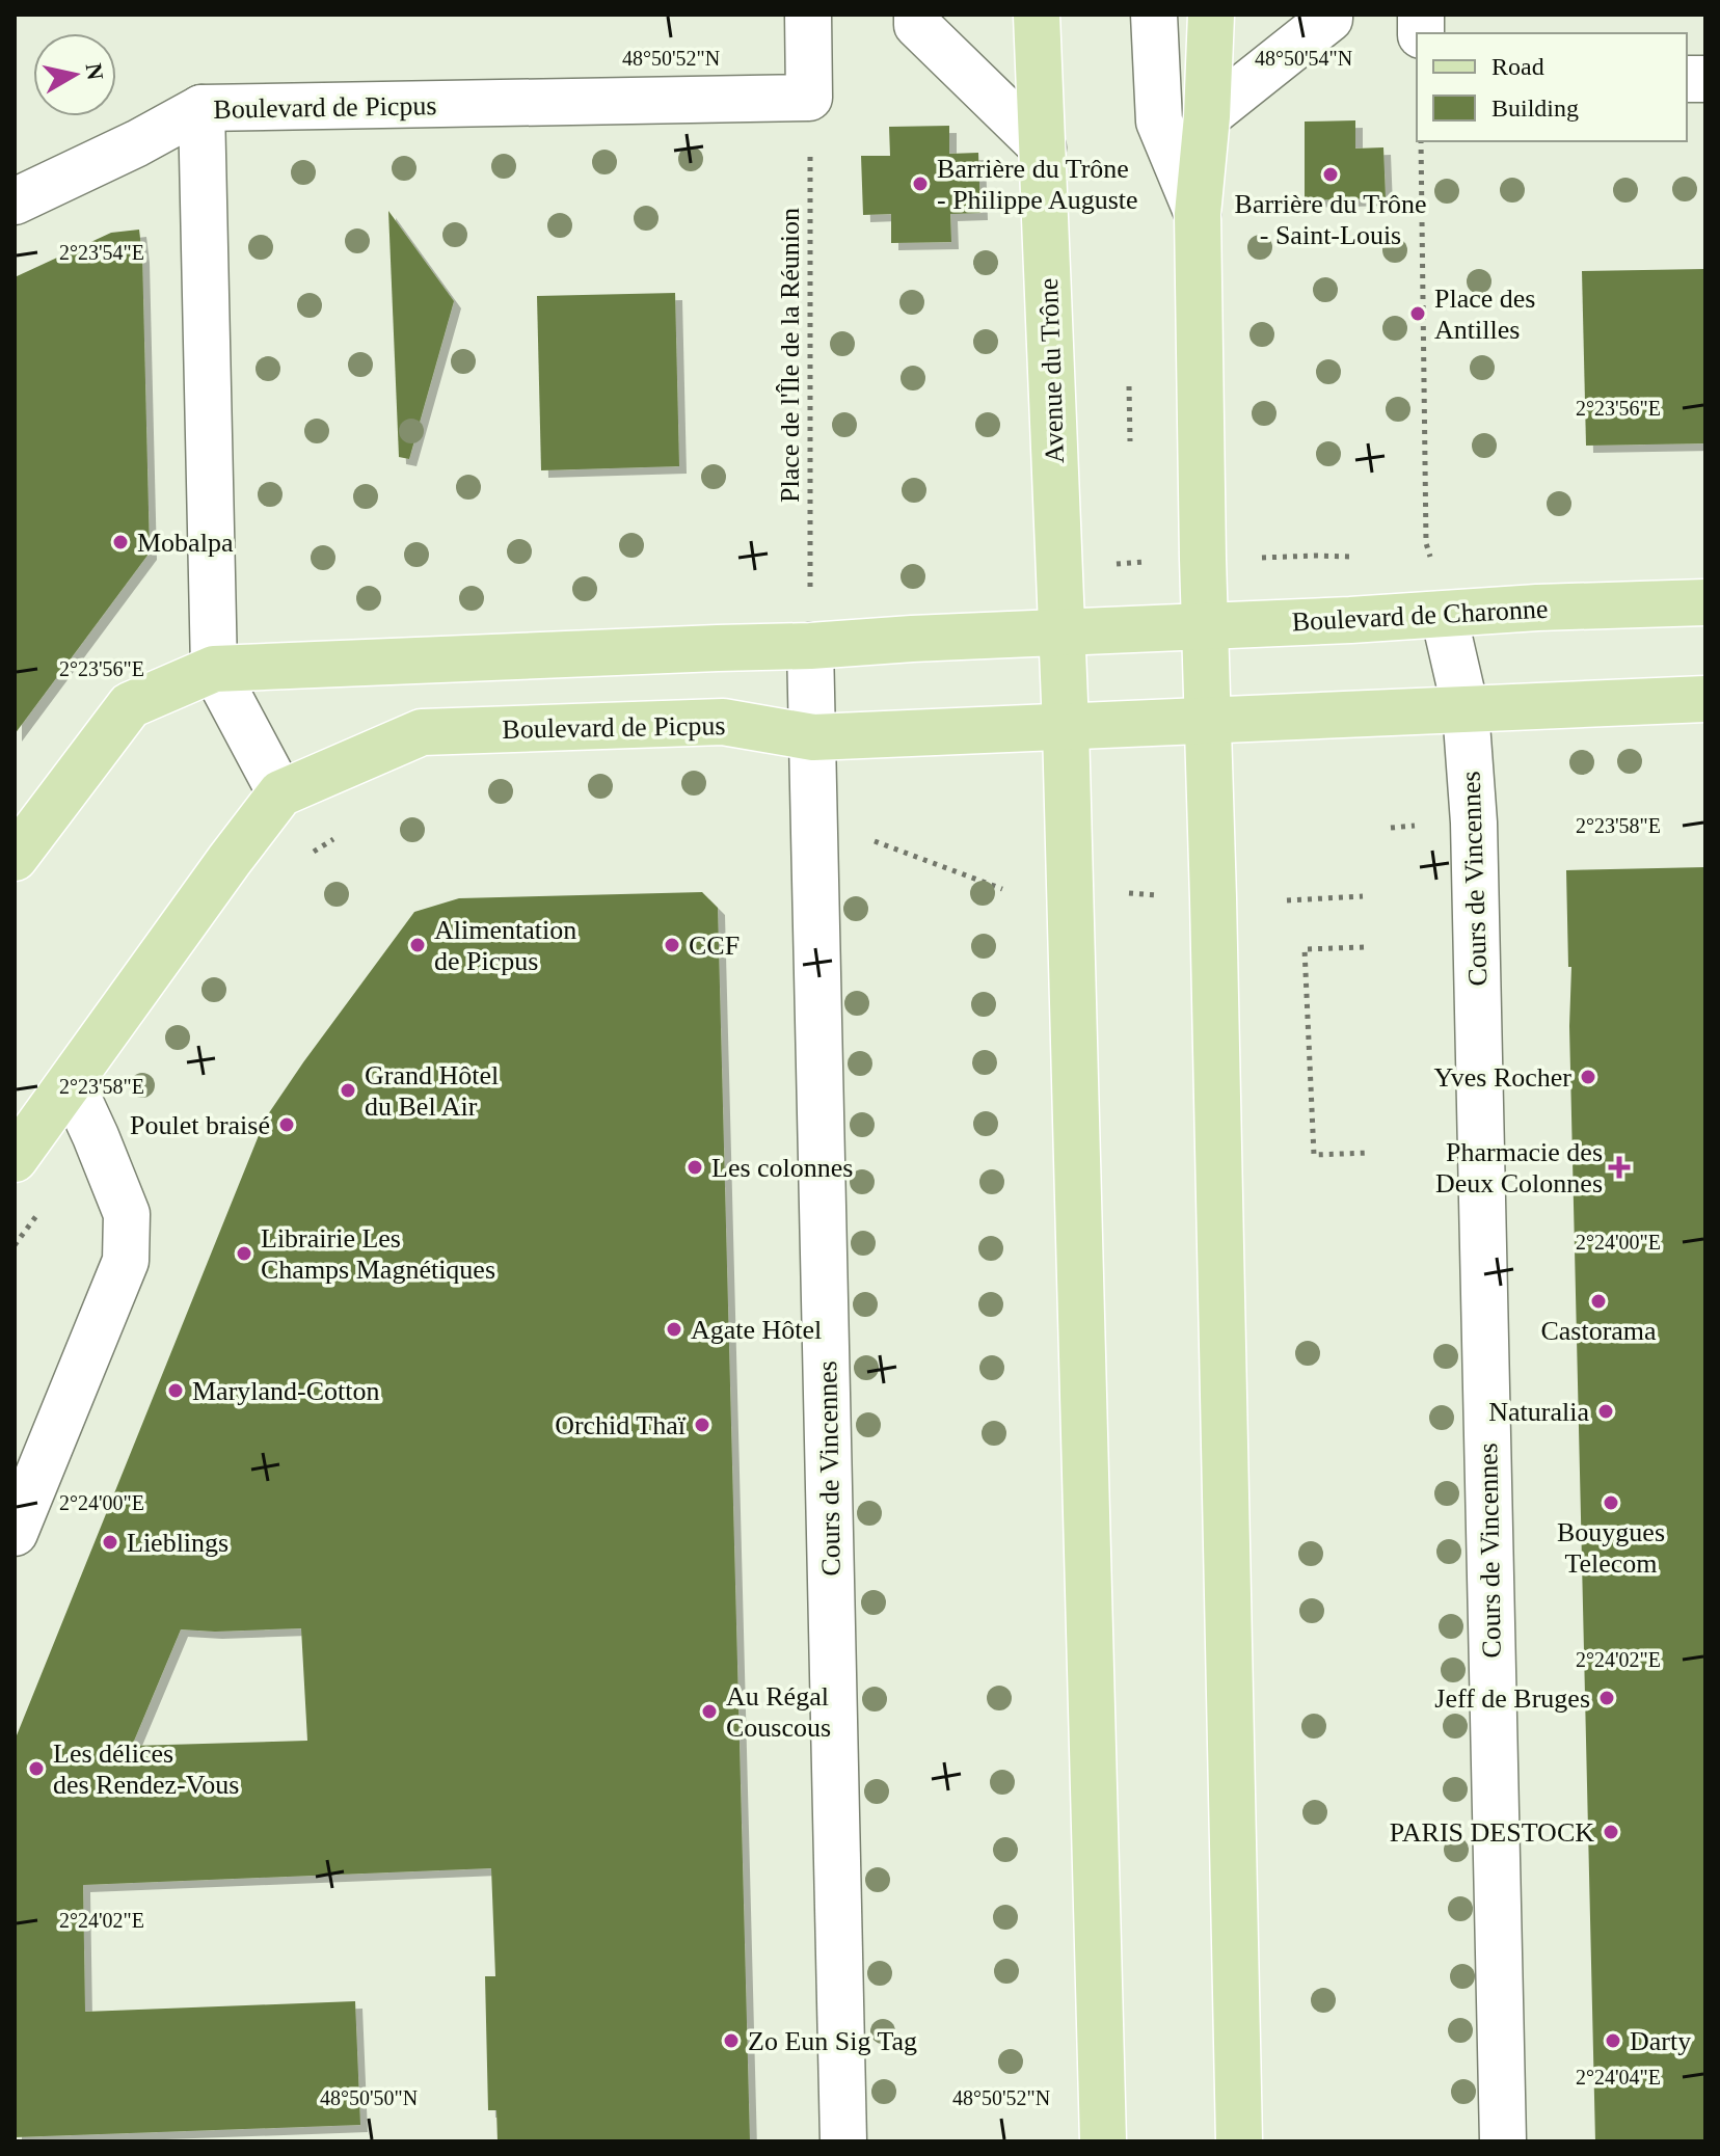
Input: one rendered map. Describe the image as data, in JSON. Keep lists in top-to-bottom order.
{
  "streets": {
    "main road": ["Boulevard de Picpus", "Avenue du Trône", "Boulevard de Charonne"],
    "street": ["Cours de Vincennes"],
    "path": ["Place de l'Île de la Réunion"]
  },
  "crossings": [
    ["Boulevard de Picpus", "Place de l'Île de la Réunion"],
    ["Boulevard de Picpus", "Avenue du Trône"],
    ["Boulevard de Picpus", "Cours de Vincennes"],
    ["Avenue du Trône", "Boulevard de Charonne"],
    ["Boulevard de Charonne", "Cours de Vincennes"]
  ],
  "places": {
    "other": [
      "Barrière du Trône - Saint-Louis",
      "Barrière du Trône - Philippe Auguste",
      "Place des Antilles",
      "Mobalpa",
      "Alimentation de Picpus",
      "CCF",
      "Yves Rocher",
      "Grand Hôtel du Bel Air",
      "Poulet braisé",
      "Les colonnes",
      "Librairie Les Champs Magnétiques",
      "Castorama",
      "Agate Hôtel",
      "Maryland-Cotton",
      "Naturalia",
      "Orchid Thaï",
      "Bouygues Telecom",
      "Lieblings",
      "Jeff de Bruges",
      "Au Régal Couscous",
      "Les délices des Rendez-Vous",
      "PARIS DESTOCK",
      "Zo Eun Sig Tag",
      "Darty"
    ],
    "health": ["Pharmacie des Deux Colonnes"]
  },
  "legend": ["Road", "Building"],
  "north": "right",
  "coordinates": [
    "48°50'52\"N",
    "48°50'54\"N",
    "2°23'54\"E",
    "2°23'56\"E",
    "2°23'58\"E",
    "2°24'00\"E",
    "2°24'02\"E",
    "2°24'04\"E",
    "48°50'50\"N"
  ]
}
